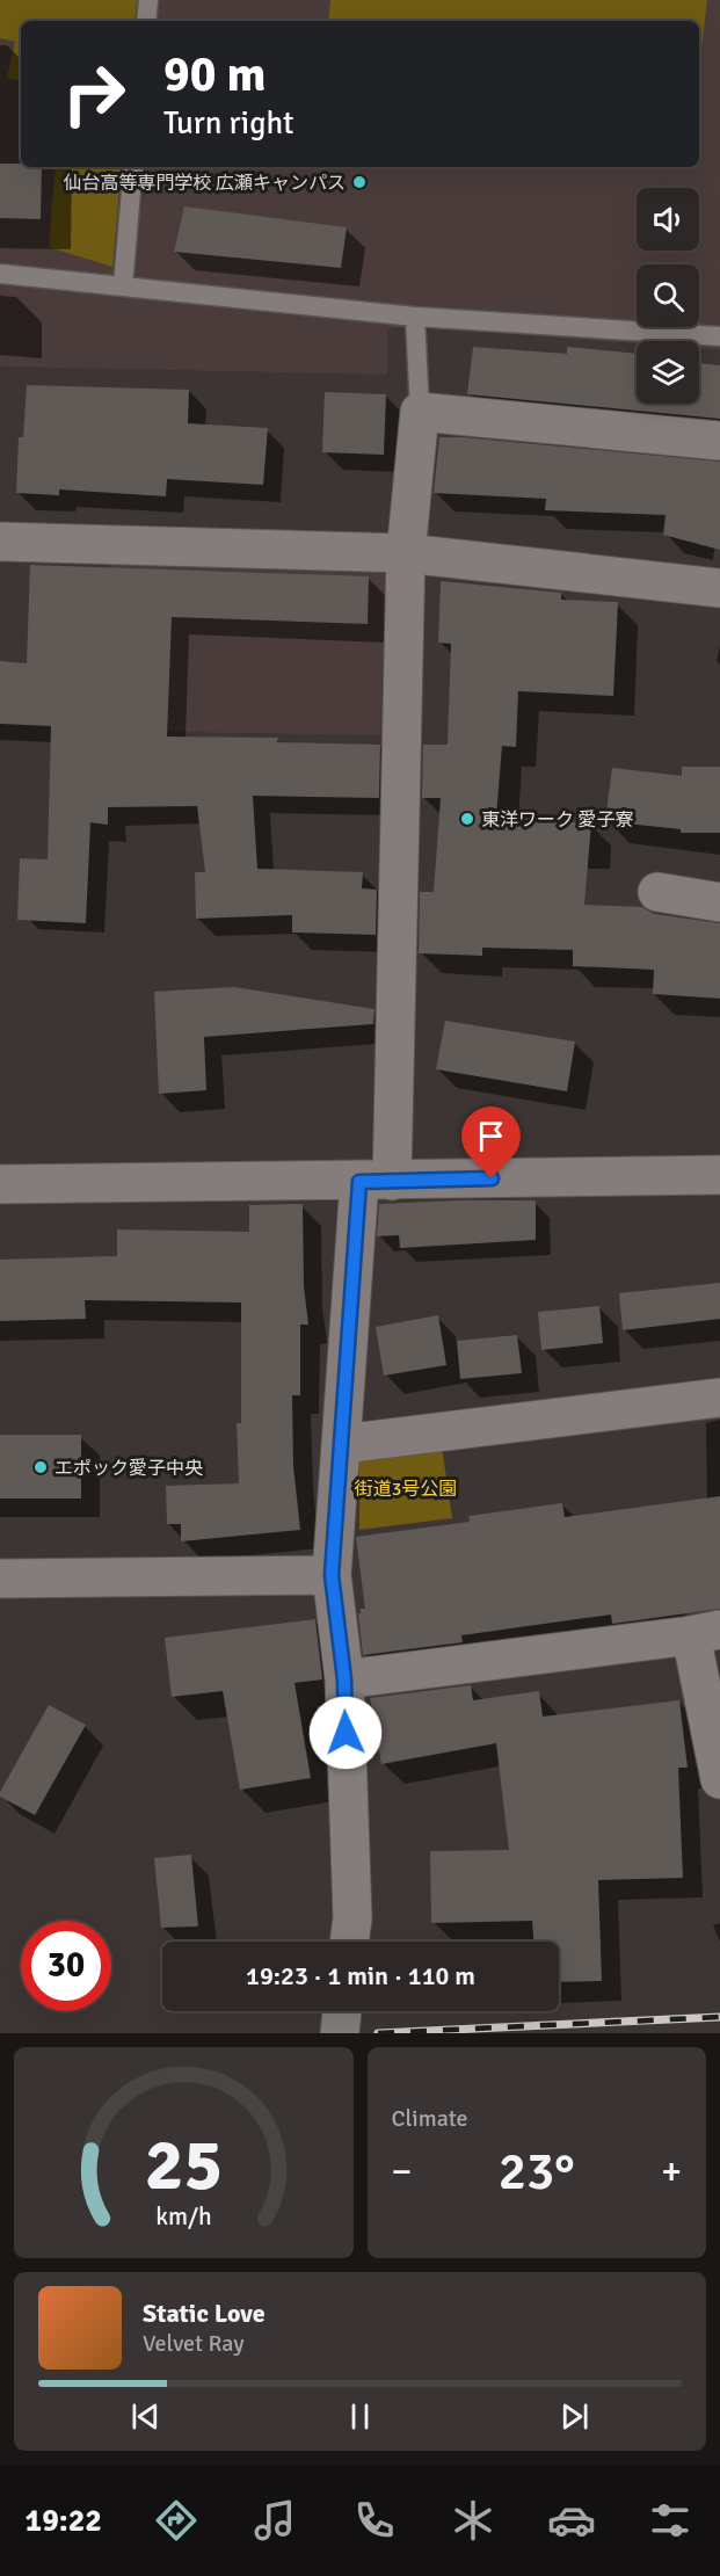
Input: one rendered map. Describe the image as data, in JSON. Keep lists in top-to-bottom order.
{
  "parks": ["街道3号公園"],
  "places": ["仙台高等専門学校 広瀬キャンパス", "東洋ワーク 愛子寮", "エポック愛子中央"],
  "page": {
    "turn": ["90 m", "Turn right"],
    "limit": "30",
    "trip": "19:23 · 1 min · 110 m",
    "tile": "Climate",
    "heat": ["−", "23°", "+"],
    "song": ["Static Love", "Velvet Ray"],
    "tabs": "19:22",
    "gauge": ["25", "km/h"]
  }
}
